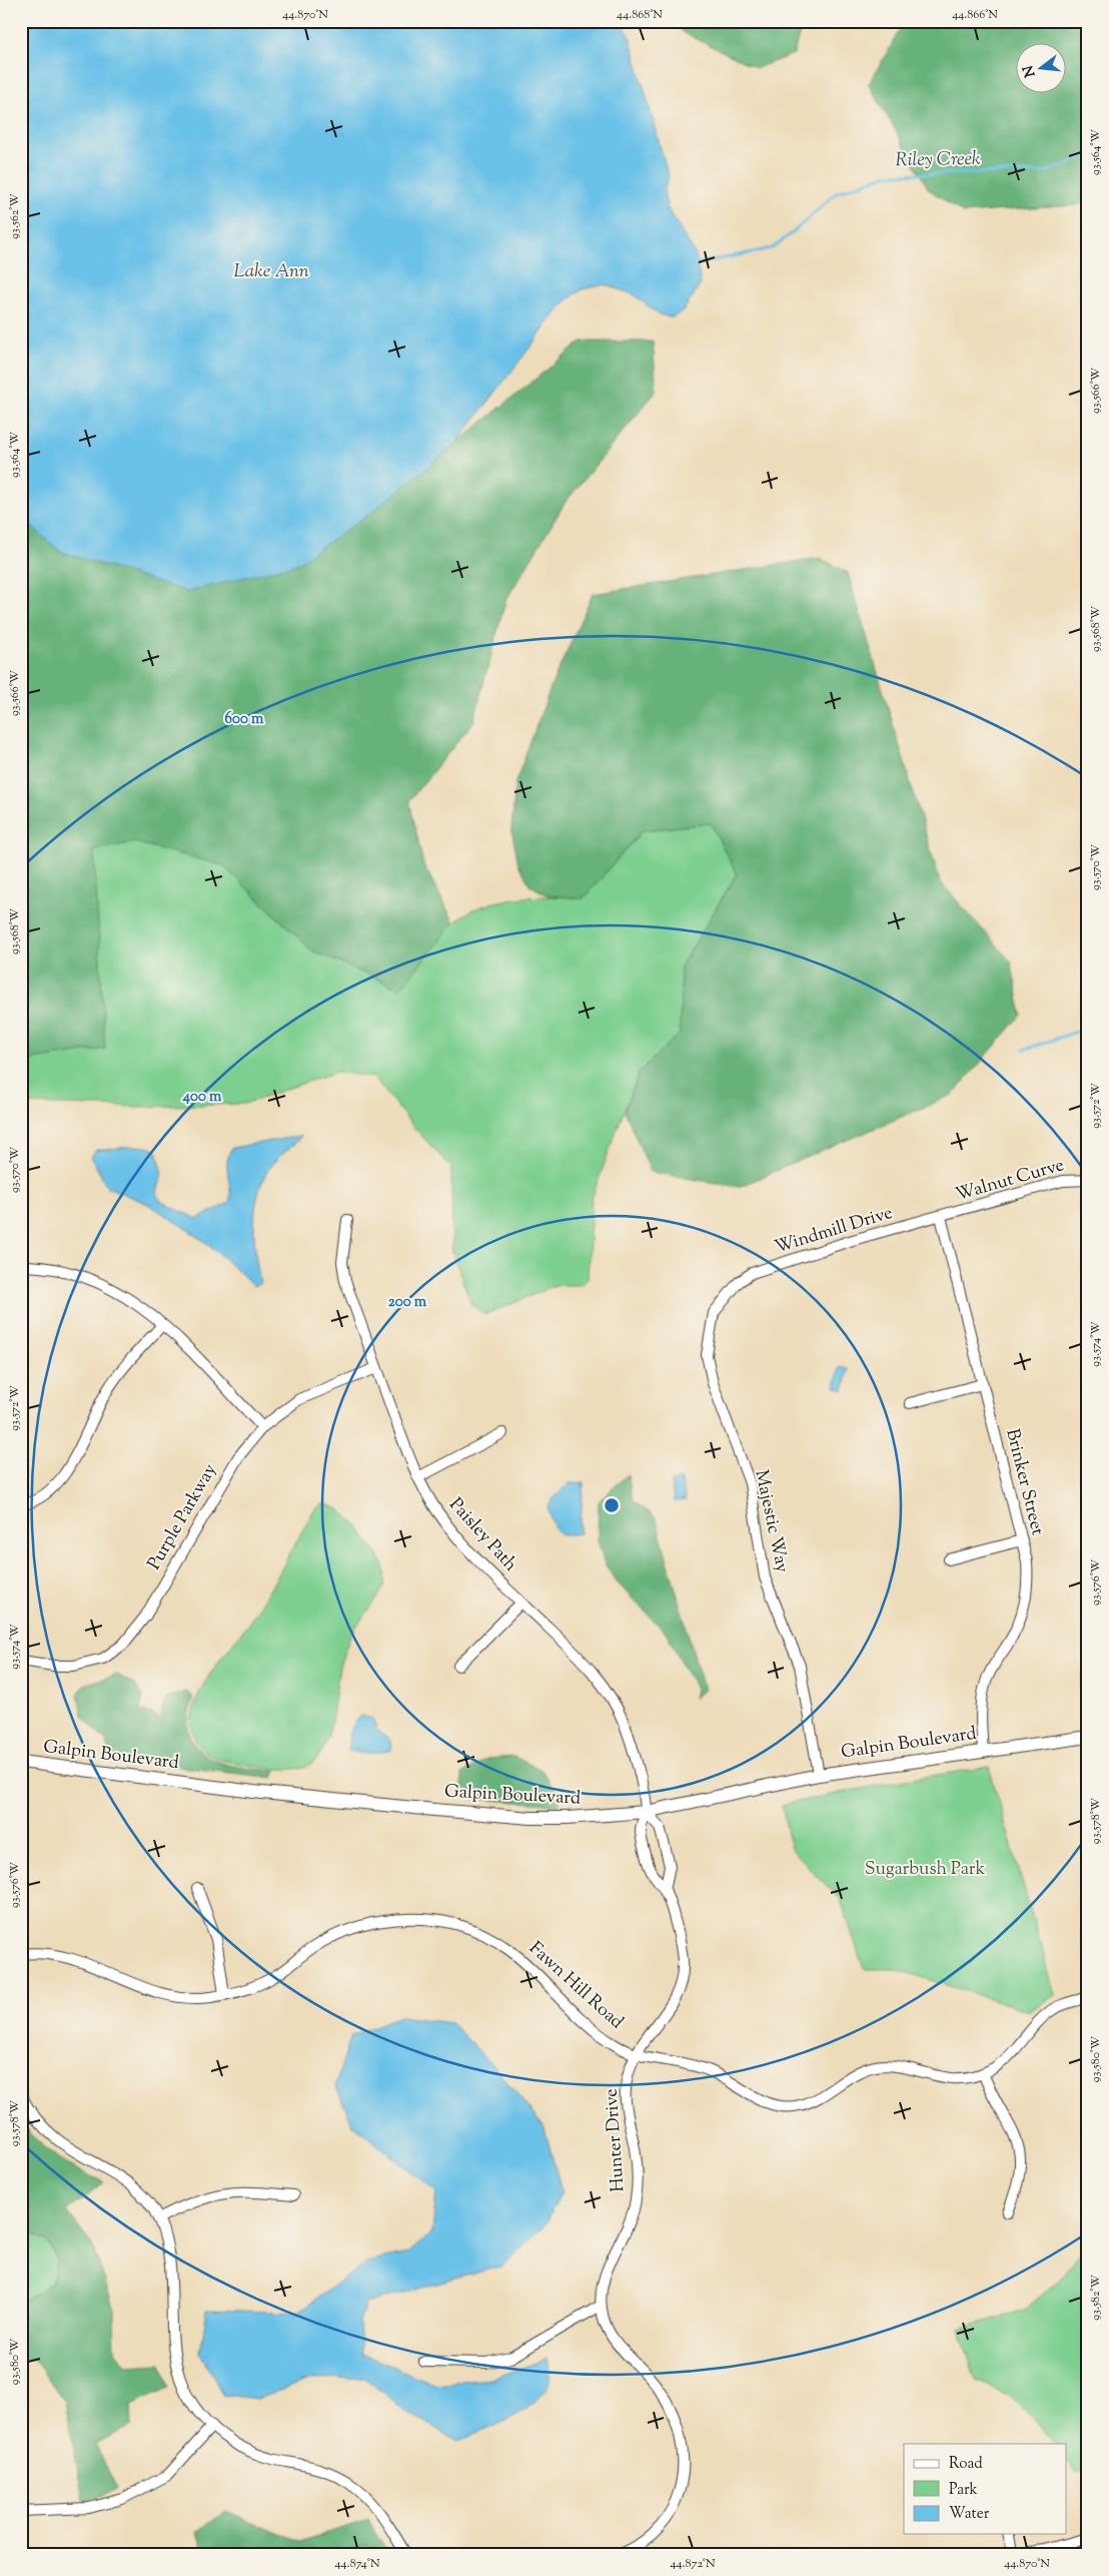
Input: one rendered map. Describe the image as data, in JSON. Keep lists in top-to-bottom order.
{
  "streets": {
    "street": [
      "Walnut Curve",
      "Windmill Drive",
      "Brinker Street",
      "Purple Parkway",
      "Majestic Way",
      "Paisley Path",
      "Galpin Boulevard",
      "Fawn Hill Road",
      "Hunter Drive"
    ]
  },
  "crossings": [
    ["Walnut Curve", "Windmill Drive"],
    ["Walnut Curve", "Brinker Street"],
    ["Windmill Drive", "Brinker Street"],
    ["Windmill Drive", "Majestic Way"],
    ["Brinker Street", "Galpin Boulevard"],
    ["Purple Parkway", "Paisley Path"],
    ["Majestic Way", "Galpin Boulevard"],
    ["Paisley Path", "Galpin Boulevard"],
    ["Paisley Path", "Hunter Drive"],
    ["Galpin Boulevard", "Hunter Drive"],
    ["Fawn Hill Road", "Hunter Drive"]
  ],
  "water": ["Riley Creek", "Lake Ann"],
  "parks": ["Sugarbush Park"],
  "legend": ["Road", "Park", "Water"],
  "north": "left",
  "coordinates": [
    "44.870°N",
    "44.868°N",
    "44.866°N",
    "93.564°W",
    "93.562°W",
    "93.566°W",
    "93.568°W",
    "93.570°W",
    "93.572°W",
    "93.574°W",
    "93.576°W",
    "93.578°W",
    "93.580°W",
    "93.582°W",
    "44.874°N",
    "44.872°N"
  ],
  "rings": ["600 m", "400 m", "200 m"]
}
